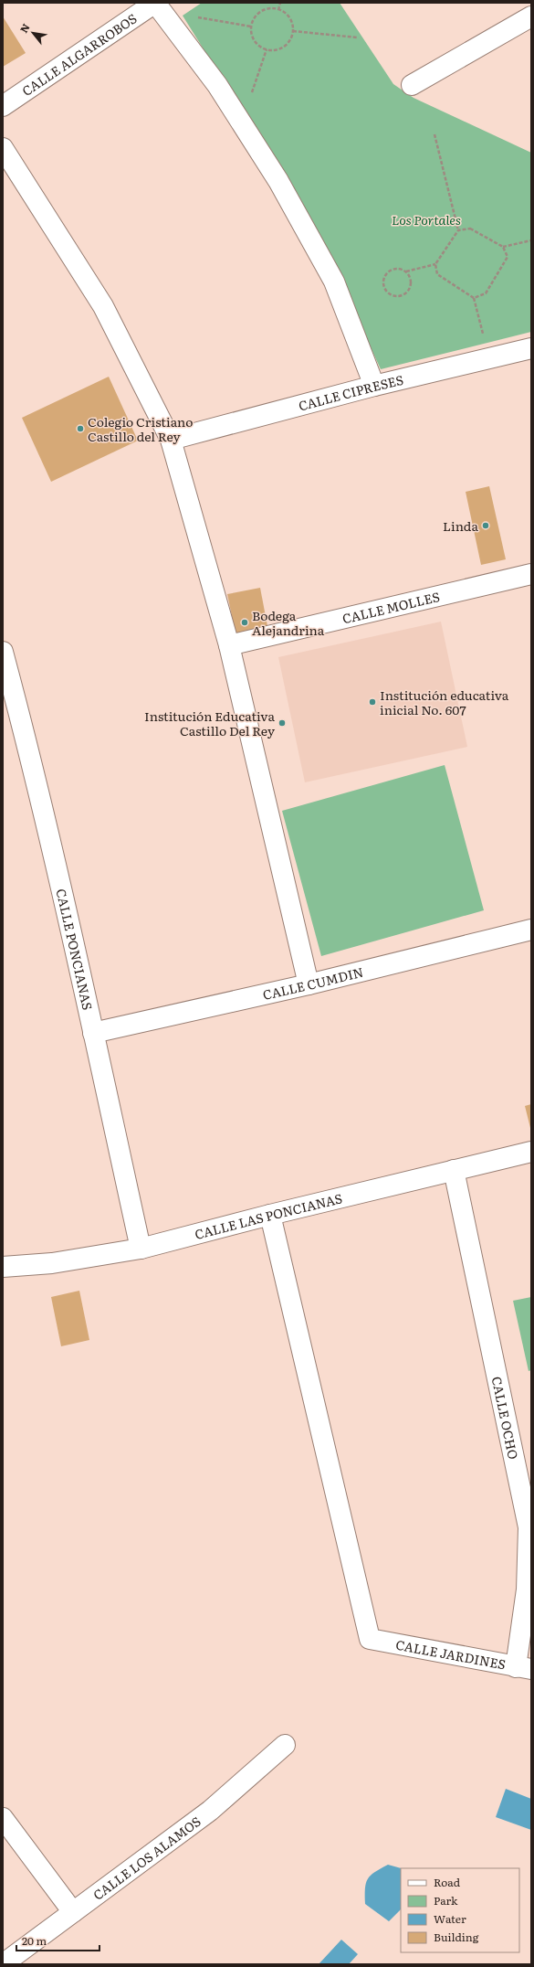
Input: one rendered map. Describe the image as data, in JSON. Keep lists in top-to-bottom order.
{
  "streets": {
    "street": [
      "CALLE ALGARROBOS",
      "CALLE CIPRESES",
      "CALLE MOLLES",
      "CALLE PONCIANAS",
      "CALLE CUMDIN",
      "CALLE LAS PONCIANAS",
      "CALLE OCHO",
      "CALLE JARDINES",
      "CALLE LOS ALAMOS"
    ]
  },
  "crossings": [
    ["CALLE PONCIANAS", "CALLE CUMDIN"],
    ["CALLE PONCIANAS", "CALLE LAS PONCIANAS"],
    ["CALLE LAS PONCIANAS", "CALLE OCHO"],
    ["CALLE LAS PONCIANAS", "CALLE JARDINES"],
    ["CALLE OCHO", "CALLE JARDINES"]
  ],
  "parks": ["Los Portales"],
  "places": [
    "Colegio Cristiano Castillo del Rey",
    "Linda",
    "Bodega Alejandrina",
    "Institución educativa inicial No. 607",
    "Institución Educativa Castillo Del Rey"
  ],
  "legend": [
    "Road",
    "Park",
    "Water",
    "Building"
  ],
  "scale_bar": "20 m",
  "north": "top left"
}
